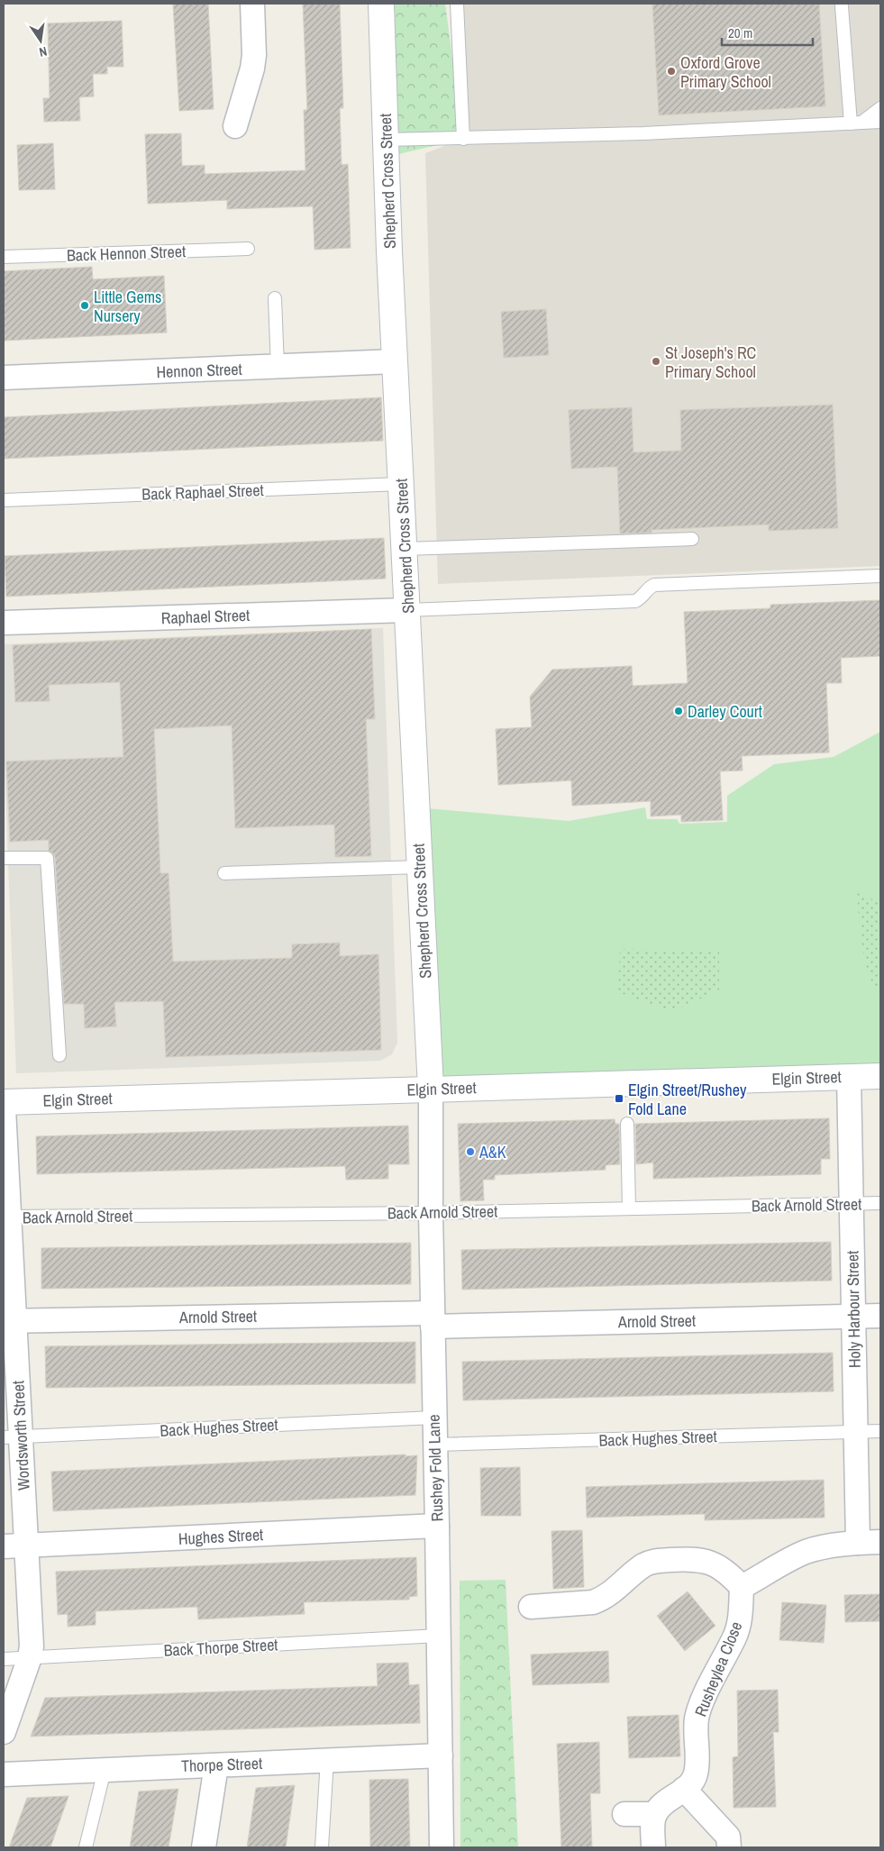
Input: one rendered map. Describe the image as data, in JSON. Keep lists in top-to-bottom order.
{
  "streets": {
    "street": [
      "Shepherd Cross Street",
      "Hennon Street",
      "Raphael Street",
      "Elgin Street",
      "Holy Harbour Street",
      "Arnold Street",
      "Wordsworth Street",
      "Rushey Fold Lane",
      "Hughes Street",
      "Rusheylea Close",
      "Thorpe Street"
    ],
    "lane": [
      "Back Hennon Street",
      "Back Raphael Street",
      "Back Arnold Street",
      "Back Hughes Street",
      "Back Thorpe Street"
    ]
  },
  "crossings": [
    ["Shepherd Cross Street", "Hennon Street"],
    ["Shepherd Cross Street", "Back Raphael Street"],
    ["Shepherd Cross Street", "Raphael Street"],
    ["Shepherd Cross Street", "Elgin Street"],
    ["Shepherd Cross Street", "Rushey Fold Lane"],
    ["Elgin Street", "Holy Harbour Street"],
    ["Elgin Street", "Rushey Fold Lane"],
    ["Back Arnold Street", "Holy Harbour Street"],
    ["Back Arnold Street", "Wordsworth Street"],
    ["Back Arnold Street", "Rushey Fold Lane"],
    ["Holy Harbour Street", "Arnold Street"],
    ["Holy Harbour Street", "Back Hughes Street"],
    ["Arnold Street", "Wordsworth Street"],
    ["Arnold Street", "Rushey Fold Lane"],
    ["Back Hughes Street", "Wordsworth Street"],
    ["Back Hughes Street", "Rushey Fold Lane"],
    ["Wordsworth Street", "Hughes Street"],
    ["Wordsworth Street", "Back Thorpe Street"],
    ["Rushey Fold Lane", "Hughes Street"],
    ["Rushey Fold Lane", "Back Thorpe Street"],
    ["Rushey Fold Lane", "Thorpe Street"]
  ],
  "places": {
    "other": [
      "Oxford Grove Primary School",
      "Little Gems Nursery",
      "St Joseph's RC Primary School",
      "Darley Court",
      "A&K"
    ],
    "transit": ["Elgin Street/Rushey Fold Lane"]
  },
  "scale_bar": "20 m",
  "north": "bottom"
}
